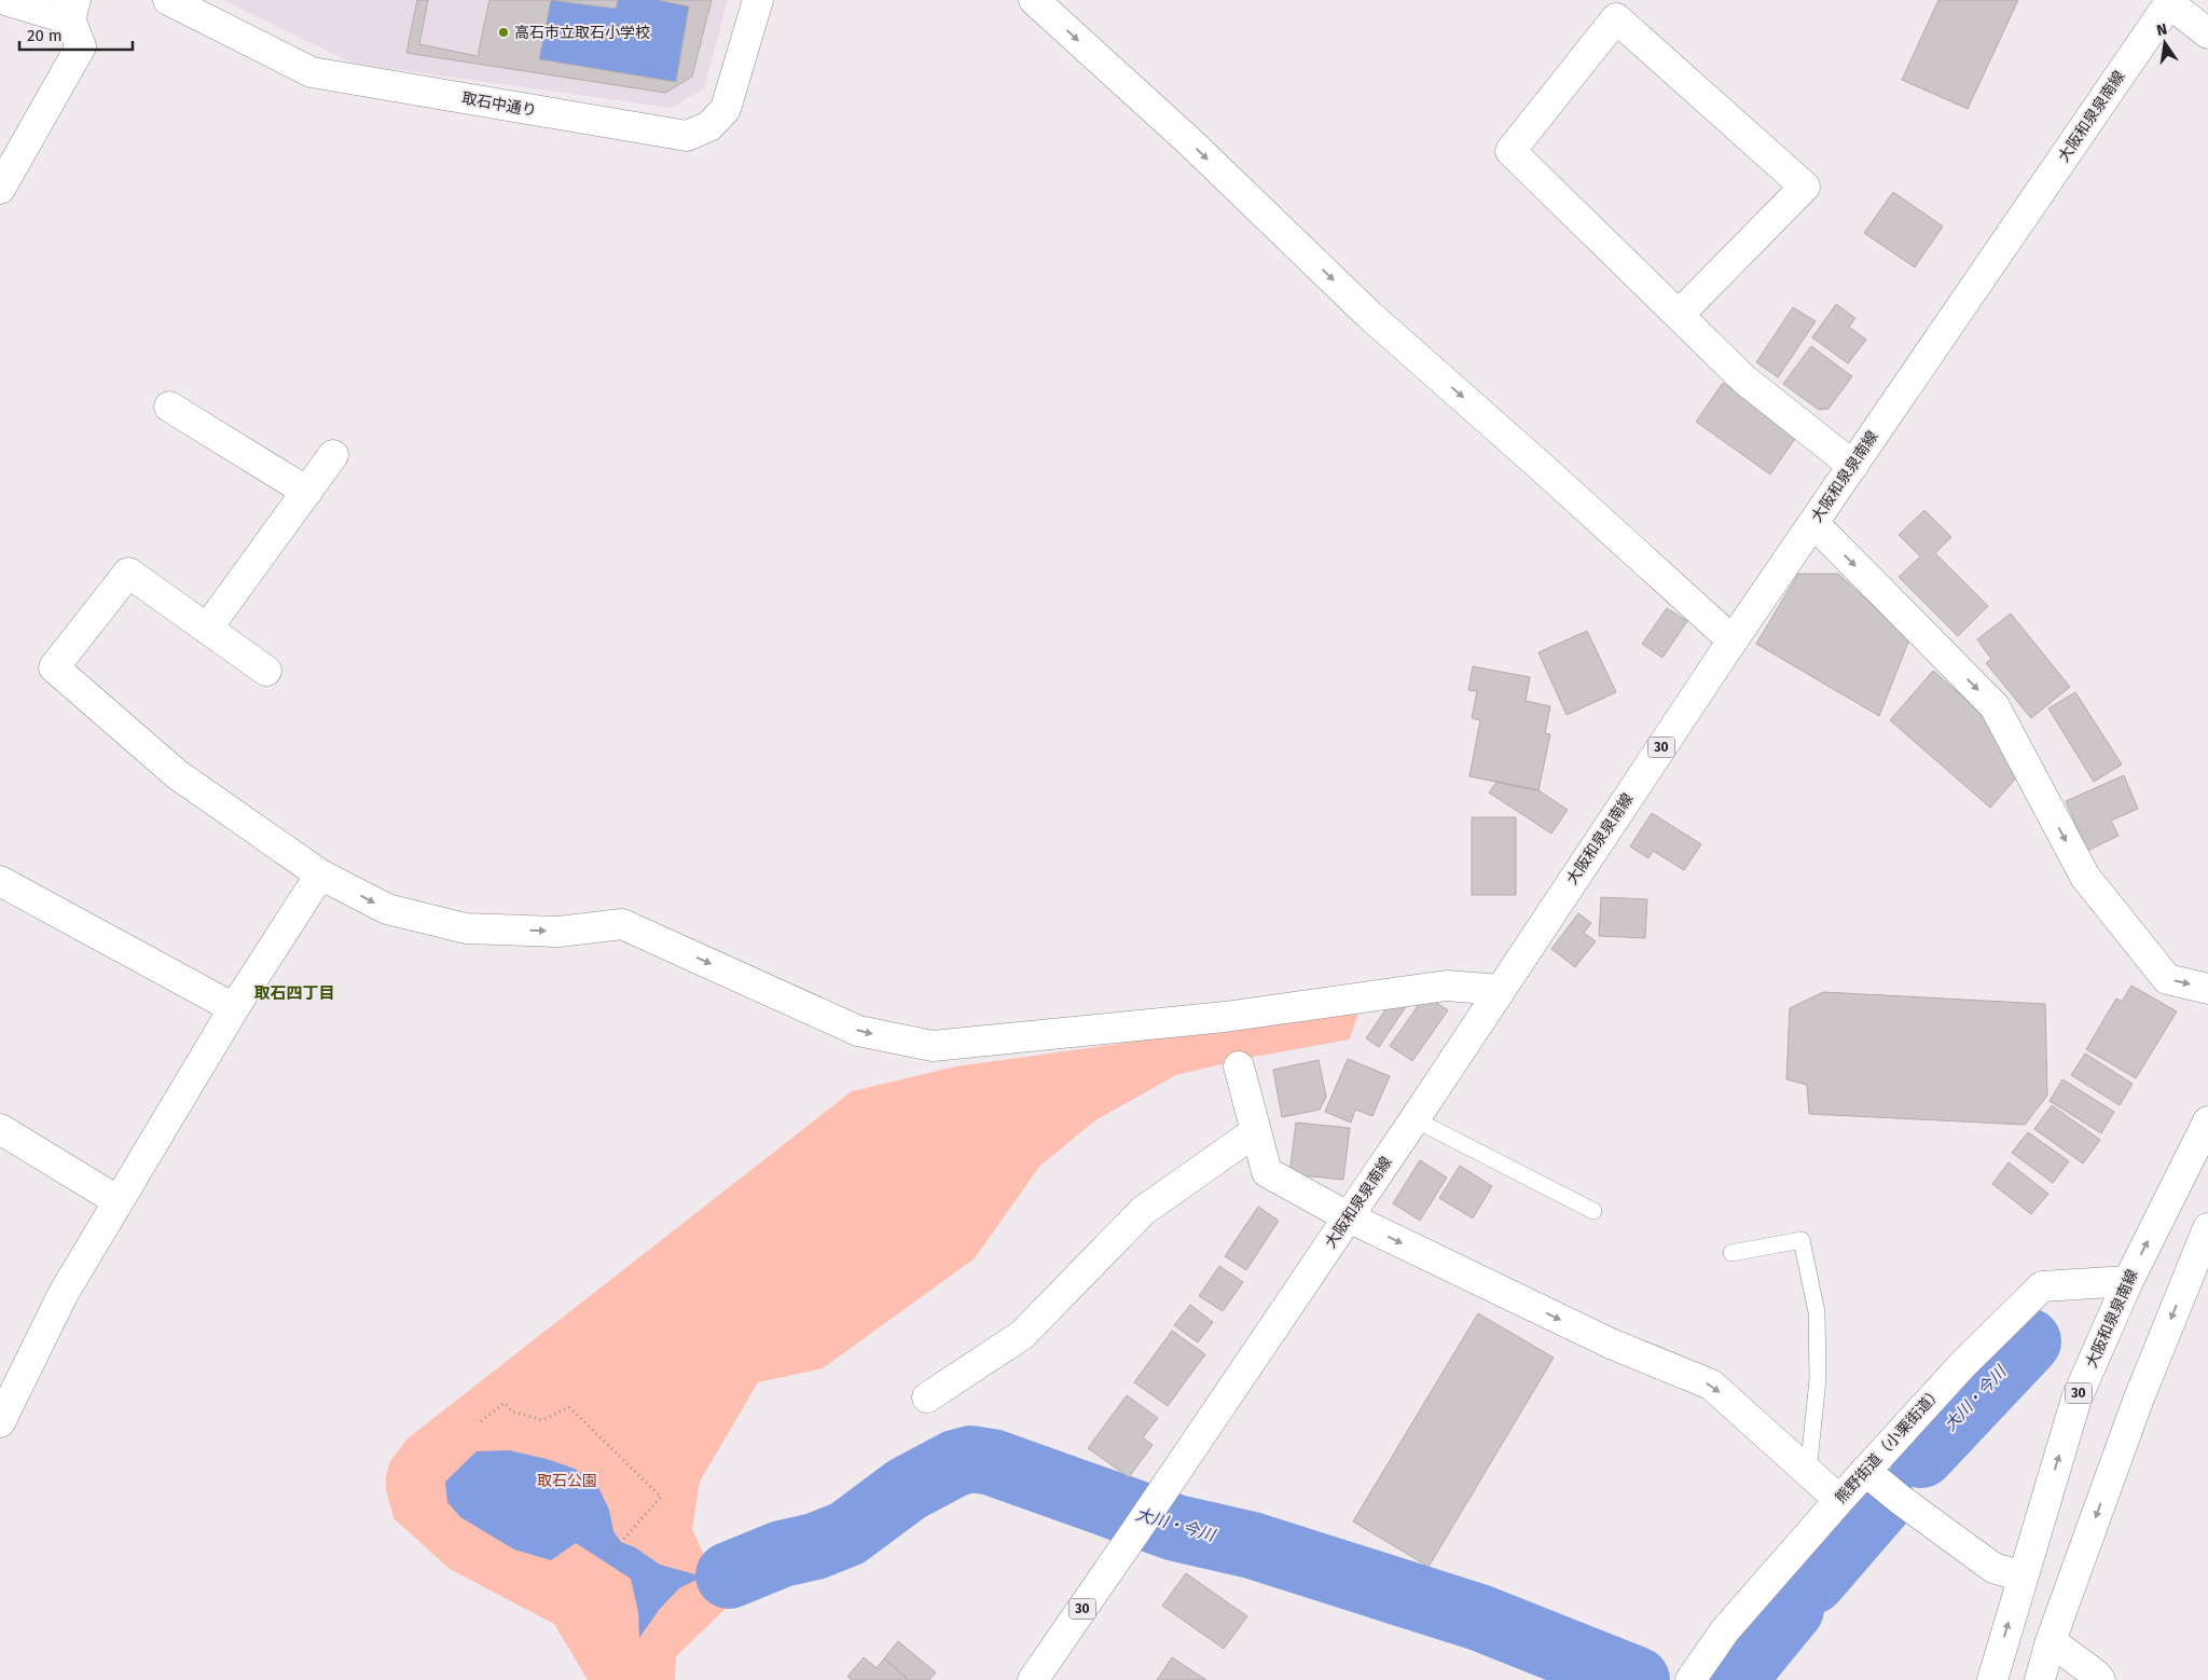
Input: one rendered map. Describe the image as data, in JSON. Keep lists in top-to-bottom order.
{
  "streets": {
    "street": [
      "取石中通り",
      "大阪和泉泉南線",
      "30",
      "熊野街道（小栗街道）"
    ]
  },
  "crossings": [
    ["大阪和泉泉南線", "熊野街道（小栗街道）"]
  ],
  "districts": ["取石四丁目"],
  "water": ["大川・今川"],
  "parks": ["取石公園"],
  "places": ["高石市立取石小学校"],
  "scale_bar": "20 m",
  "north": "top"
}
